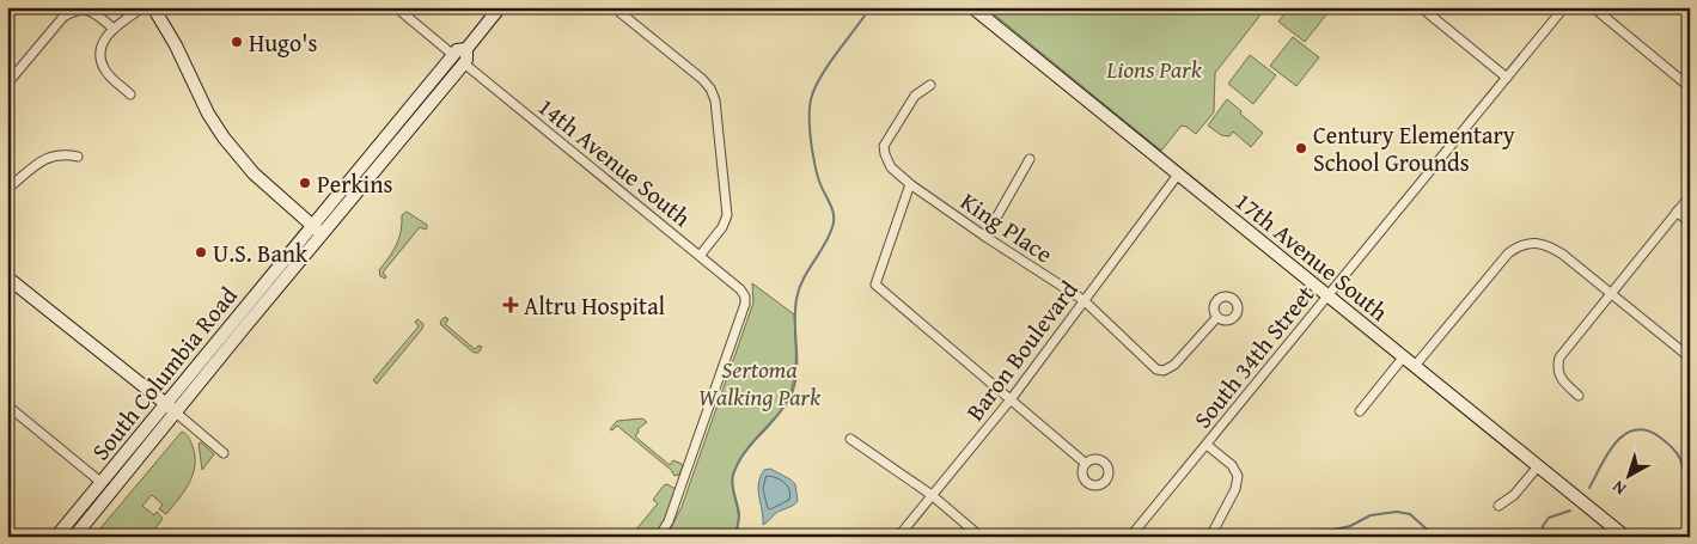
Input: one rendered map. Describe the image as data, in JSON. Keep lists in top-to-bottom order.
{
  "streets": {
    "main road": ["17th Avenue South", "South Columbia Road"],
    "street": [
      "14th Avenue South",
      "King Place",
      "Baron Boulevard",
      "South 34th Street"
    ]
  },
  "crossings": [
    ["14th Avenue South", "South Columbia Road"],
    ["King Place", "Baron Boulevard"],
    ["17th Avenue South", "Baron Boulevard"],
    ["17th Avenue South", "South 34th Street"]
  ],
  "parks": ["Lions Park", "Sertoma Walking Park"],
  "places": {
    "other": [
      "Hugo's",
      "Century Elementary School Grounds",
      "Perkins",
      "U.S. Bank"
    ],
    "health": ["Altru Hospital"]
  },
  "north": "bottom left"
}
